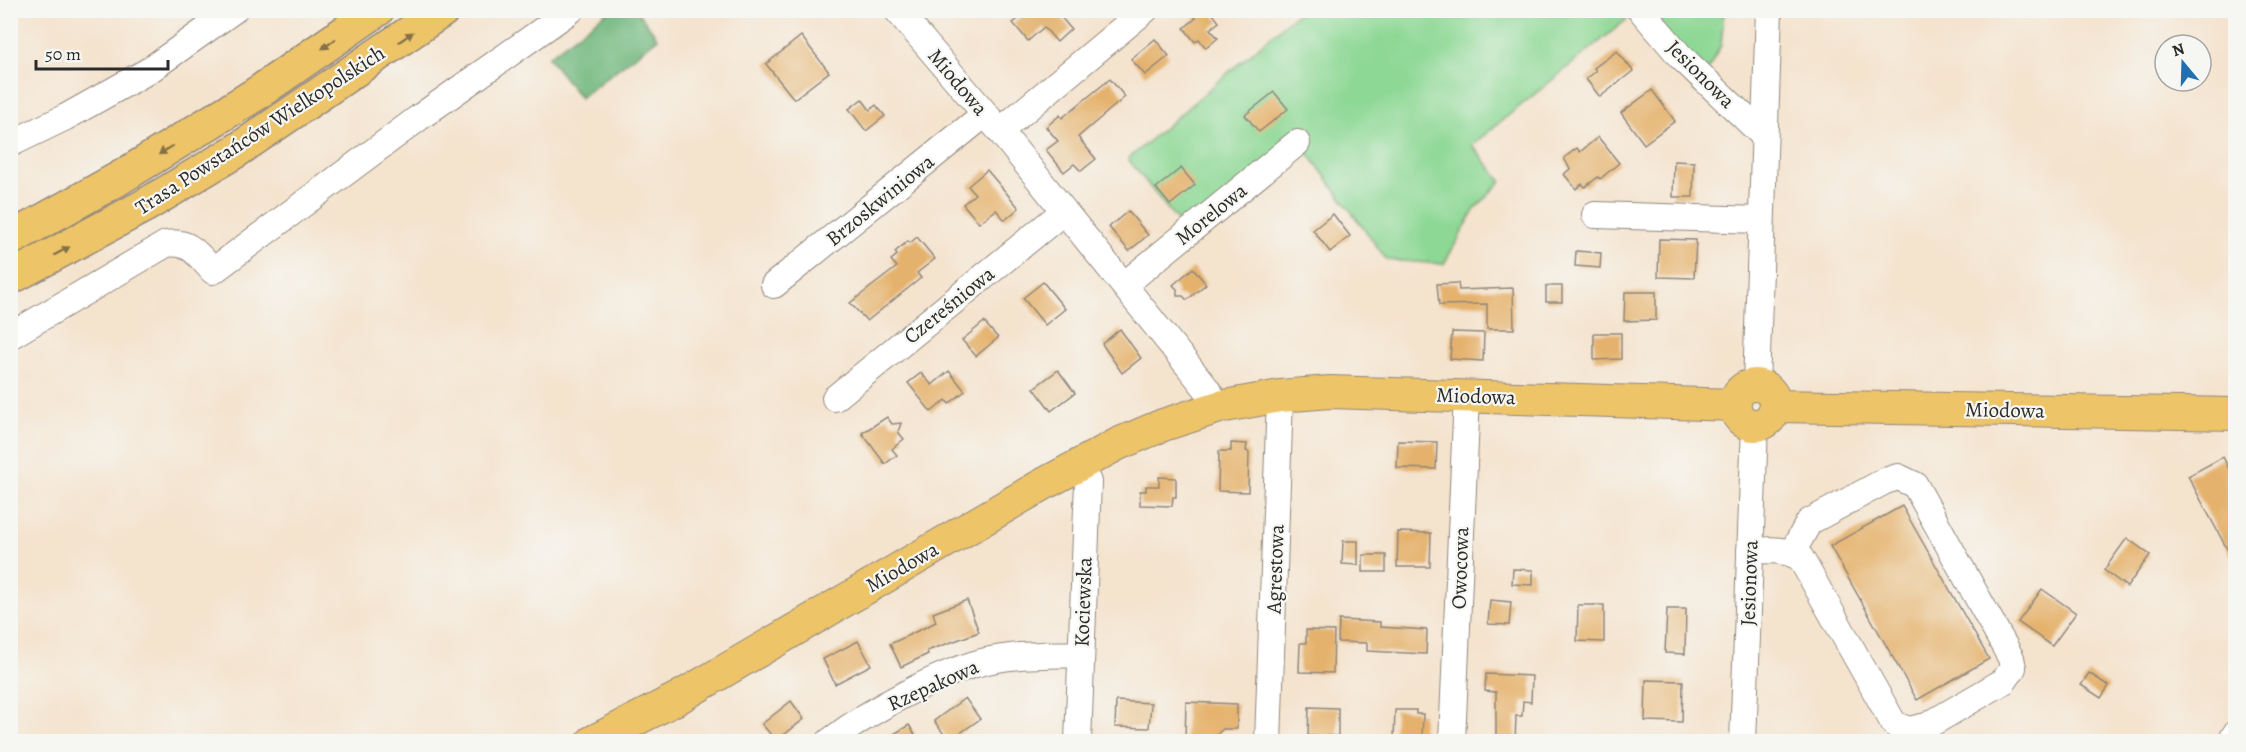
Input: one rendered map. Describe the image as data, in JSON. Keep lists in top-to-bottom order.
{
  "streets": {
    "highway": ["Trasa Powstańców Wielkopolskich"],
    "main road": ["Miodowa"],
    "street": [
      "Jesionowa",
      "Brzoskwiniowa",
      "Morelowa",
      "Czereśniowa",
      "Owocowa",
      "Agrestowa",
      "Kociewska",
      "Rzepakowa"
    ]
  },
  "crossings": [
    ["Jesionowa", "Miodowa"],
    ["Miodowa", "Brzoskwiniowa"],
    ["Miodowa", "Morelowa"],
    ["Miodowa", "Czereśniowa"],
    ["Miodowa", "Owocowa"],
    ["Miodowa", "Agrestowa"],
    ["Miodowa", "Kociewska"],
    ["Kociewska", "Rzepakowa"]
  ],
  "scale_bar": "50 m",
  "north": "top"
}
